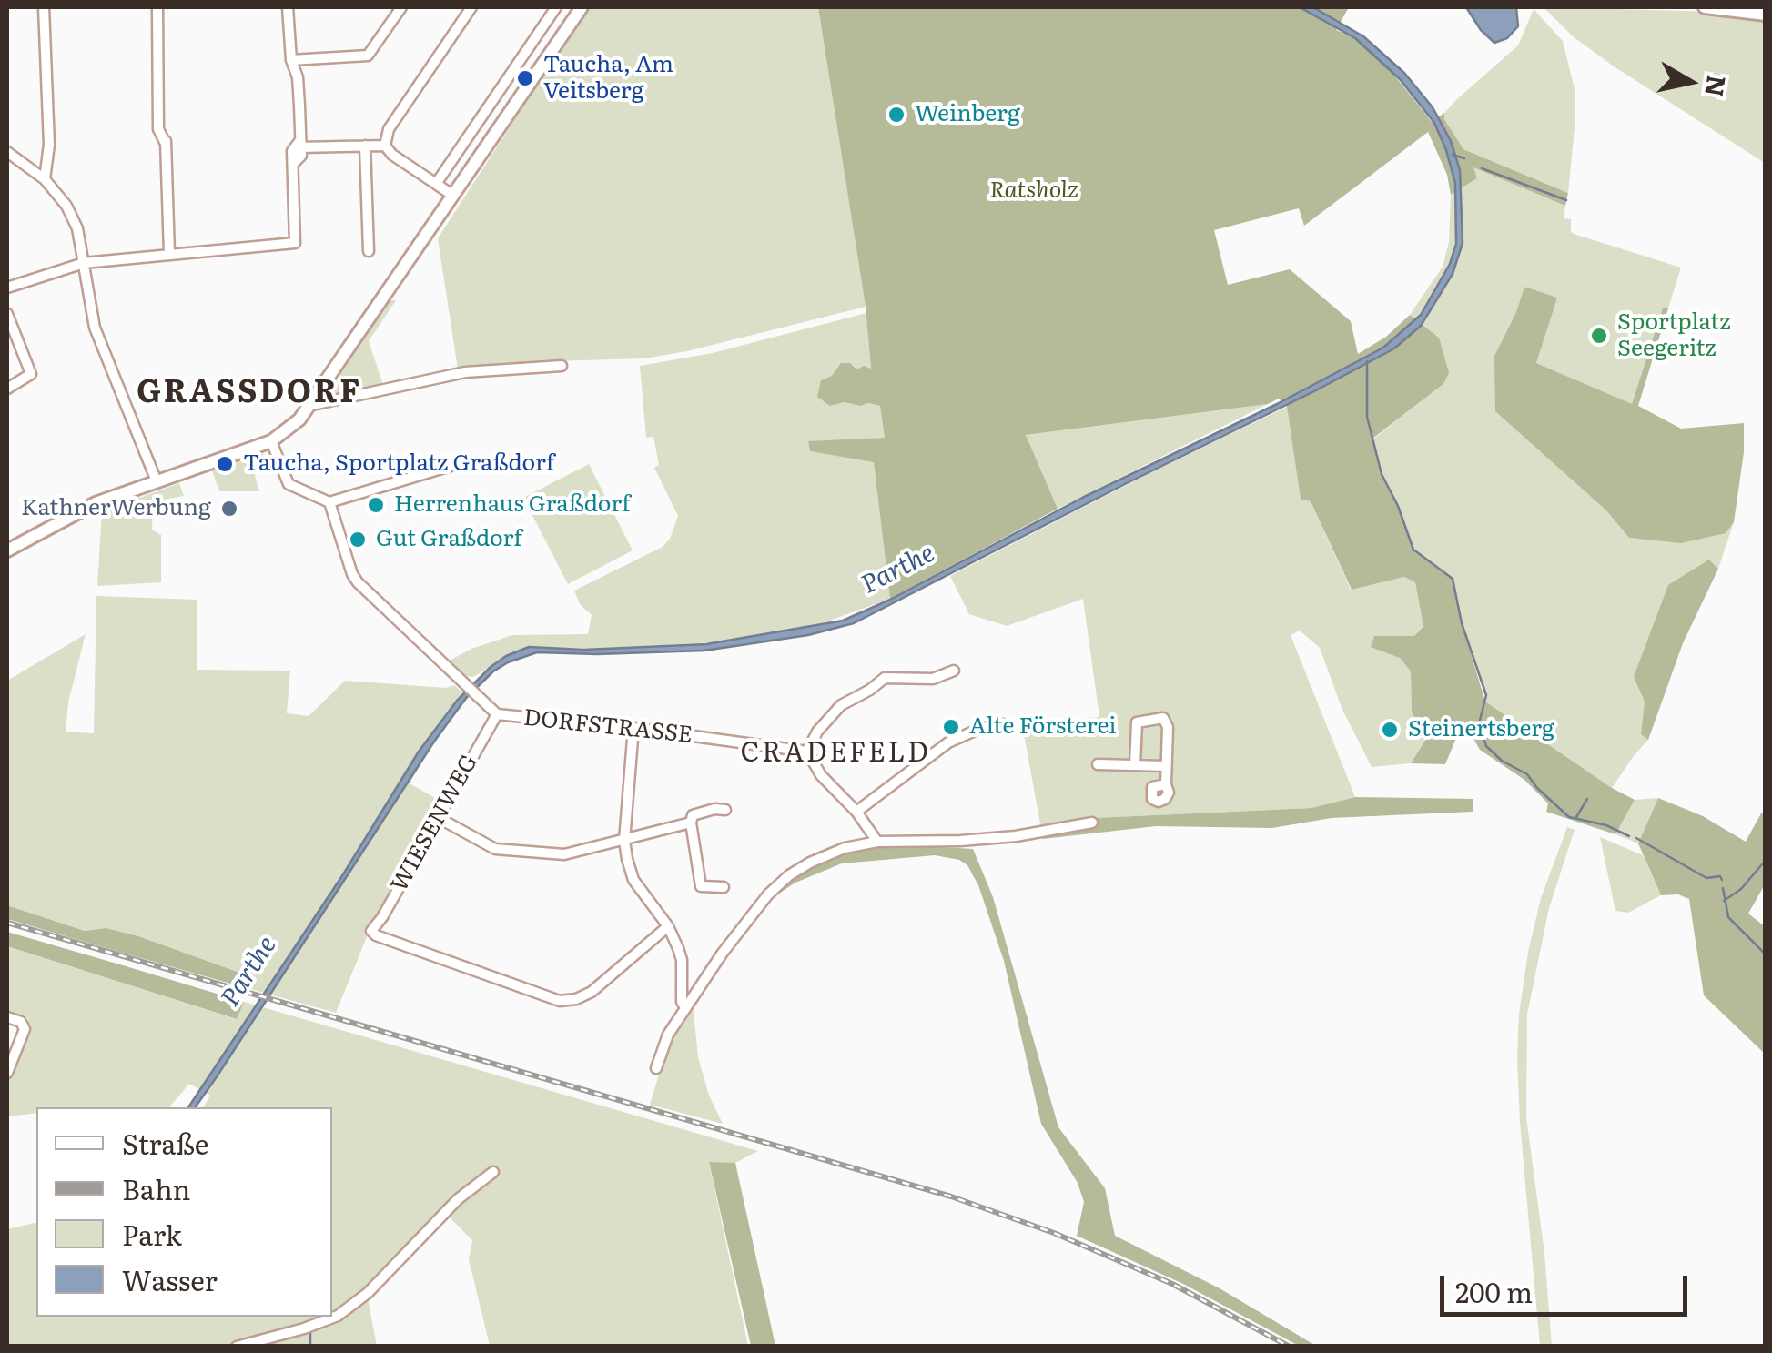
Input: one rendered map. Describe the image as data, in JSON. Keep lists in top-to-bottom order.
{
  "streets": {
    "street": ["DORFSTRASSE", "WIESENWEG"]
  },
  "crossings": [
    ["DORFSTRASSE", "WIESENWEG"]
  ],
  "districts": ["GRASSDORF", "CRADEFELD"],
  "water": ["Parthe"],
  "parks": ["Ratsholz"],
  "places": [
    "Taucha, Am Veitsberg",
    "Weinberg",
    "Sportplatz Seegeritz",
    "Taucha, Sportplatz Graßdorf",
    "Herrenhaus Graßdorf",
    "KathnerWerbung",
    "Gut Graßdorf",
    "Alte Försterei",
    "Steinertsberg"
  ],
  "legend": [
    "Straße",
    "Bahn",
    "Park",
    "Wasser"
  ],
  "scale_bar": "200 m",
  "north": "right"
}
